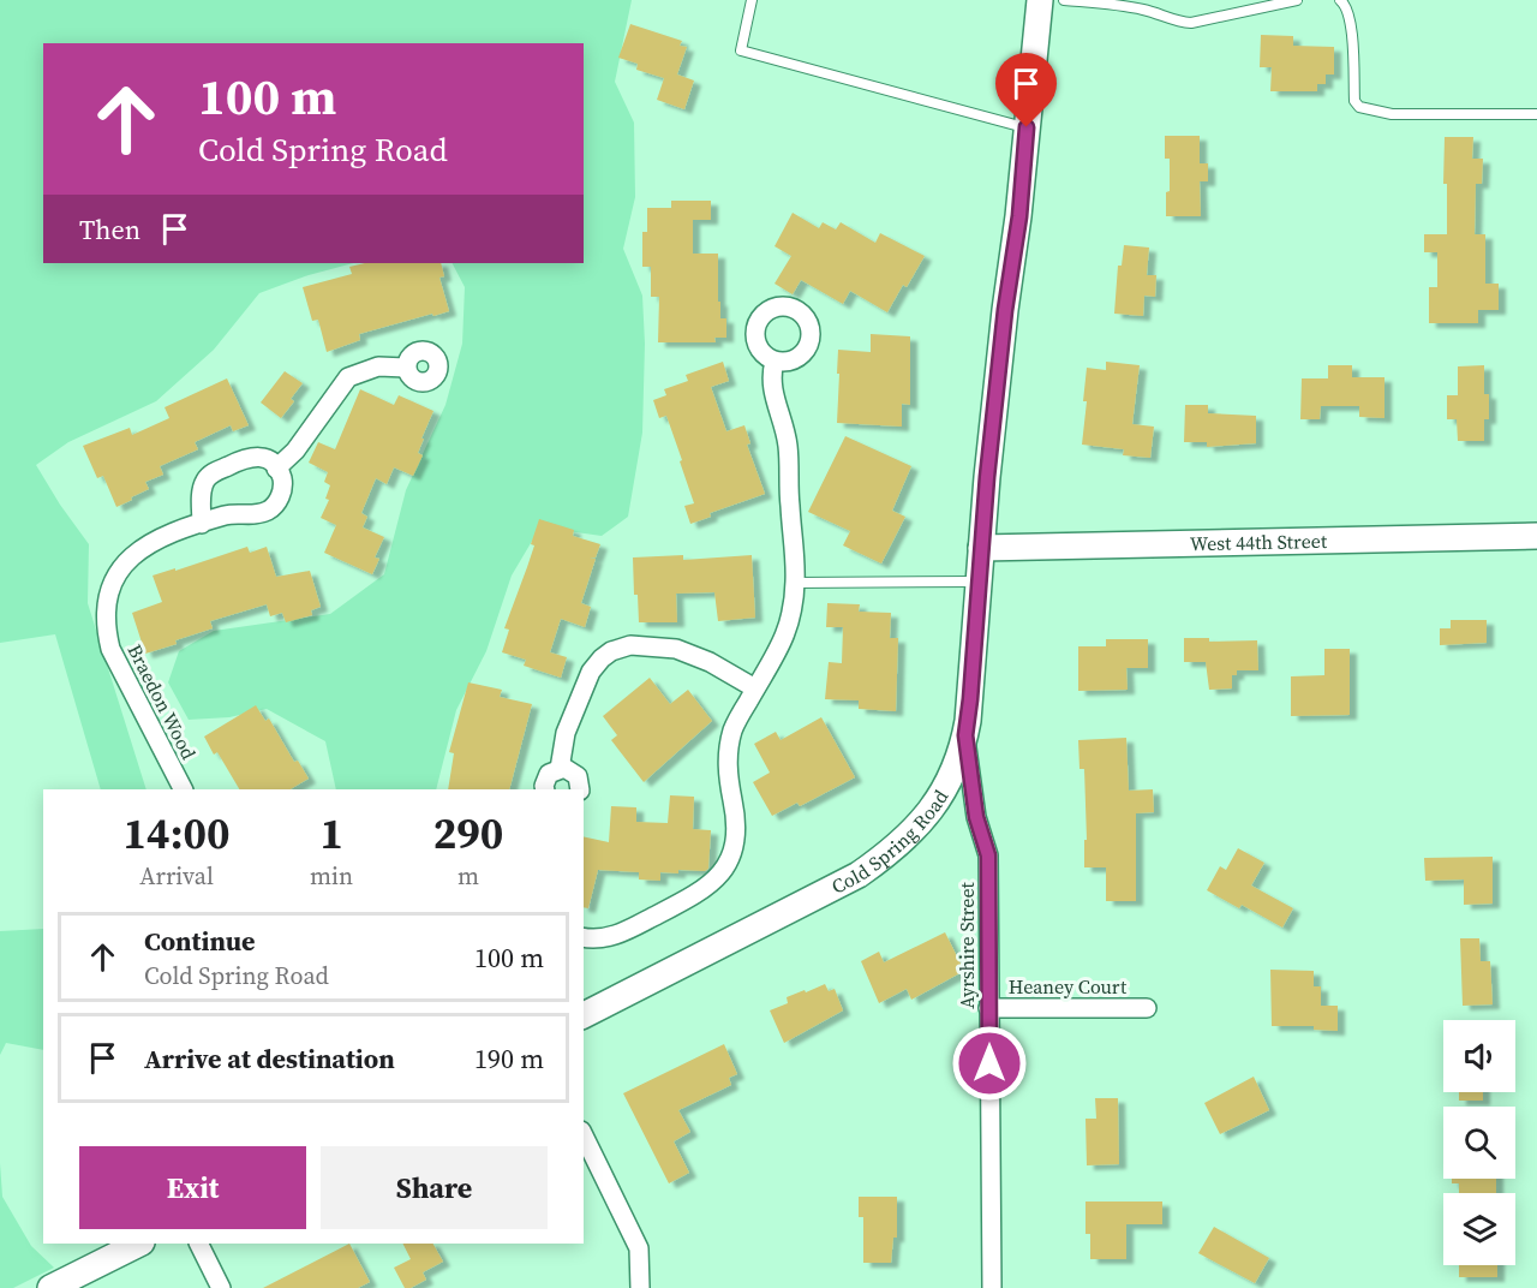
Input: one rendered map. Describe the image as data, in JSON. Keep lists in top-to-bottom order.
{
  "streets": {
    "street": [
      "West 44th Street",
      "Braedon Wood",
      "Cold Spring Road",
      "Ayrshire Street",
      "Heaney Court"
    ]
  },
  "crossings": [
    ["West 44th Street", "Cold Spring Road"],
    ["Cold Spring Road", "Ayrshire Street"],
    ["Ayrshire Street", "Heaney Court"]
  ],
  "page": {
    "turn": ["100 m", "Cold Spring Road"],
    "then": "Then",
    "eta": [
      "14:00",
      "Arrival",
      "1",
      "min",
      "290",
      "m"
    ],
    "list": [
      {
        "name": "Continue",
        "note": "Cold Spring Road",
        "value": "100 m"
      },
      {
        "name": "Arrive at destination",
        "value": "190 m"
      }
    ],
    "buttons": ["Exit", "Share"]
  }
}
